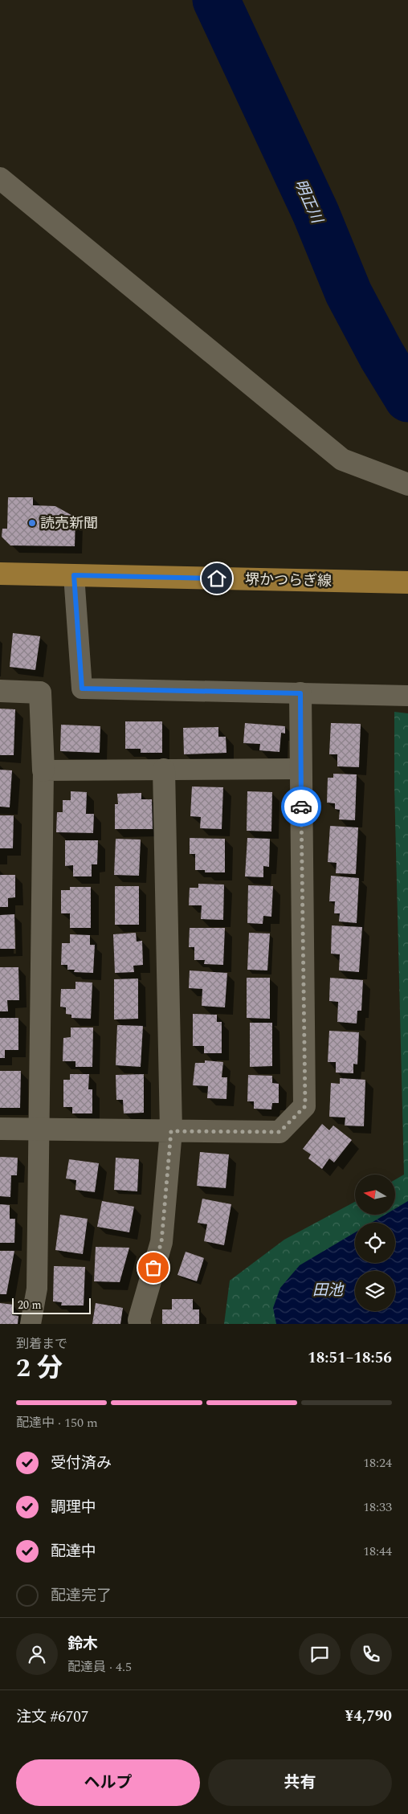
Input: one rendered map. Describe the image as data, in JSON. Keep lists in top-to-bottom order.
{
  "streets": {
    "main road": ["堺かつらぎ線"]
  },
  "water": ["明正川", "田池"],
  "places": ["読売新聞"],
  "scale_bar": "20 m",
  "north": "left",
  "page": {
    "scale": "20 m",
    "heading": ["2 分", "到着まで", "18:51–18:56"],
    "panel": [
      "鈴木",
      "配達員 · 4.5",
      "注文 #6707",
      "¥4,790"
    ],
    "bar": "配達中 · 150 m",
    "list": [
      ["受付済み", "18:24"],
      ["調理中", "18:33"],
      ["配達中", "18:44"],
      "配達完了"
    ],
    "buttons": ["ヘルプ", "共有"]
  }
}
